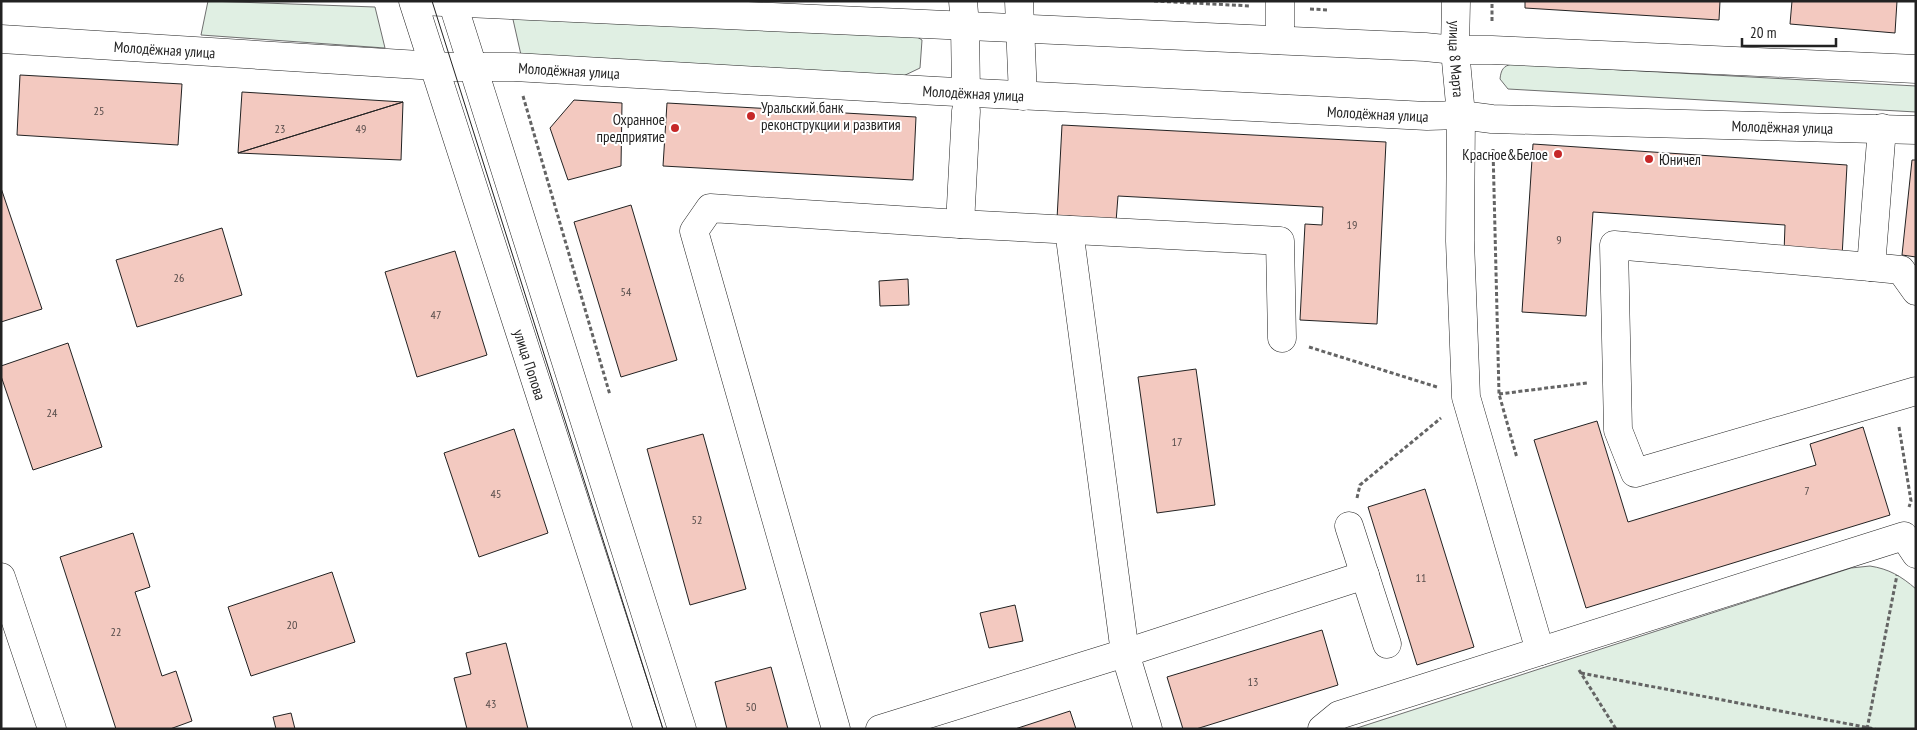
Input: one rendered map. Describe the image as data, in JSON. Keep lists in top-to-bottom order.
{
  "streets": {
    "street": ["Молодёжная улица", "улица 8 Марта", "улица Попова"]
  },
  "crossings": [
    ["Молодёжная улица", "улица 8 Марта"],
    ["Молодёжная улица", "улица Попова"]
  ],
  "places": [
    "Уральский банк реконструкции и развития",
    "Охранное предприятие",
    "Красное&Белое",
    "Юничел"
  ],
  "house_numbers": [
    "25",
    "23",
    "49",
    "19",
    "9",
    "26",
    "54",
    "47",
    "24",
    "17",
    "7",
    "45",
    "52",
    "11",
    "20",
    "22",
    "13",
    "43",
    "50"
  ],
  "scale_bar": "20 m"
}
